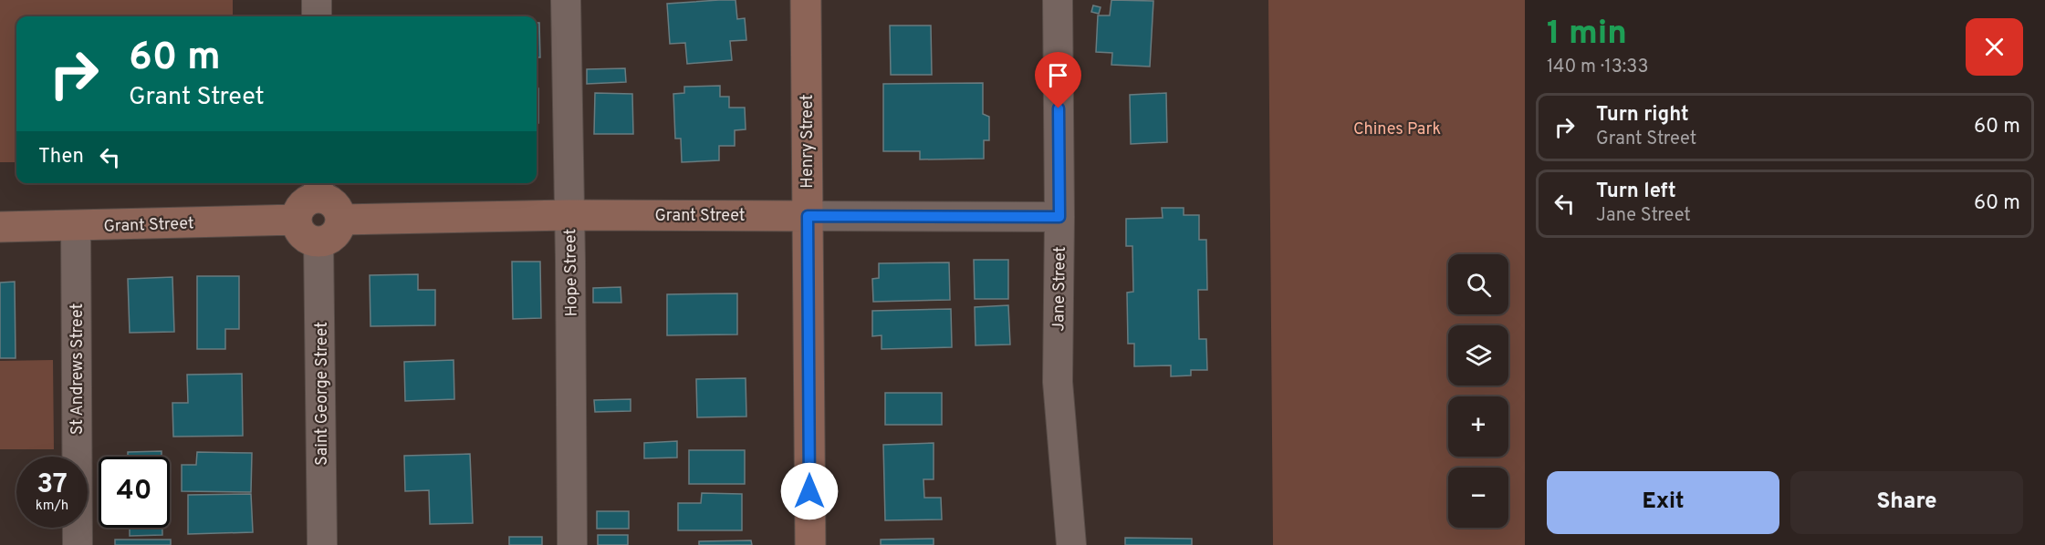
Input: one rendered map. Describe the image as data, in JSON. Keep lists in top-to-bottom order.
{
  "streets": {
    "street": [
      "Henry Street",
      "Grant Street",
      "Hope Street",
      "Jane Street",
      "St Andrews Street",
      "Saint George Street"
    ]
  },
  "crossings": [
    ["Henry Street", "Grant Street"],
    ["Grant Street", "Hope Street"],
    ["Grant Street", "Jane Street"],
    ["Grant Street", "St Andrews Street"],
    ["Grant Street", "Saint George Street"]
  ],
  "parks": ["Chines Park"],
  "page": {
    "heading": ["1 min", "140 m · 13:33"],
    "turn": ["60 m", "Grant Street"],
    "list": [
      {
        "name": "Turn right",
        "note": "Grant Street",
        "value": "60 m"
      },
      {
        "name": "Turn left",
        "note": "Jane Street",
        "value": "60 m"
      }
    ],
    "then": "Then",
    "map_buttons": ["+", "−"],
    "speed": "37 km/h",
    "limit": "40",
    "buttons": ["Exit", "Share"]
  }
}
